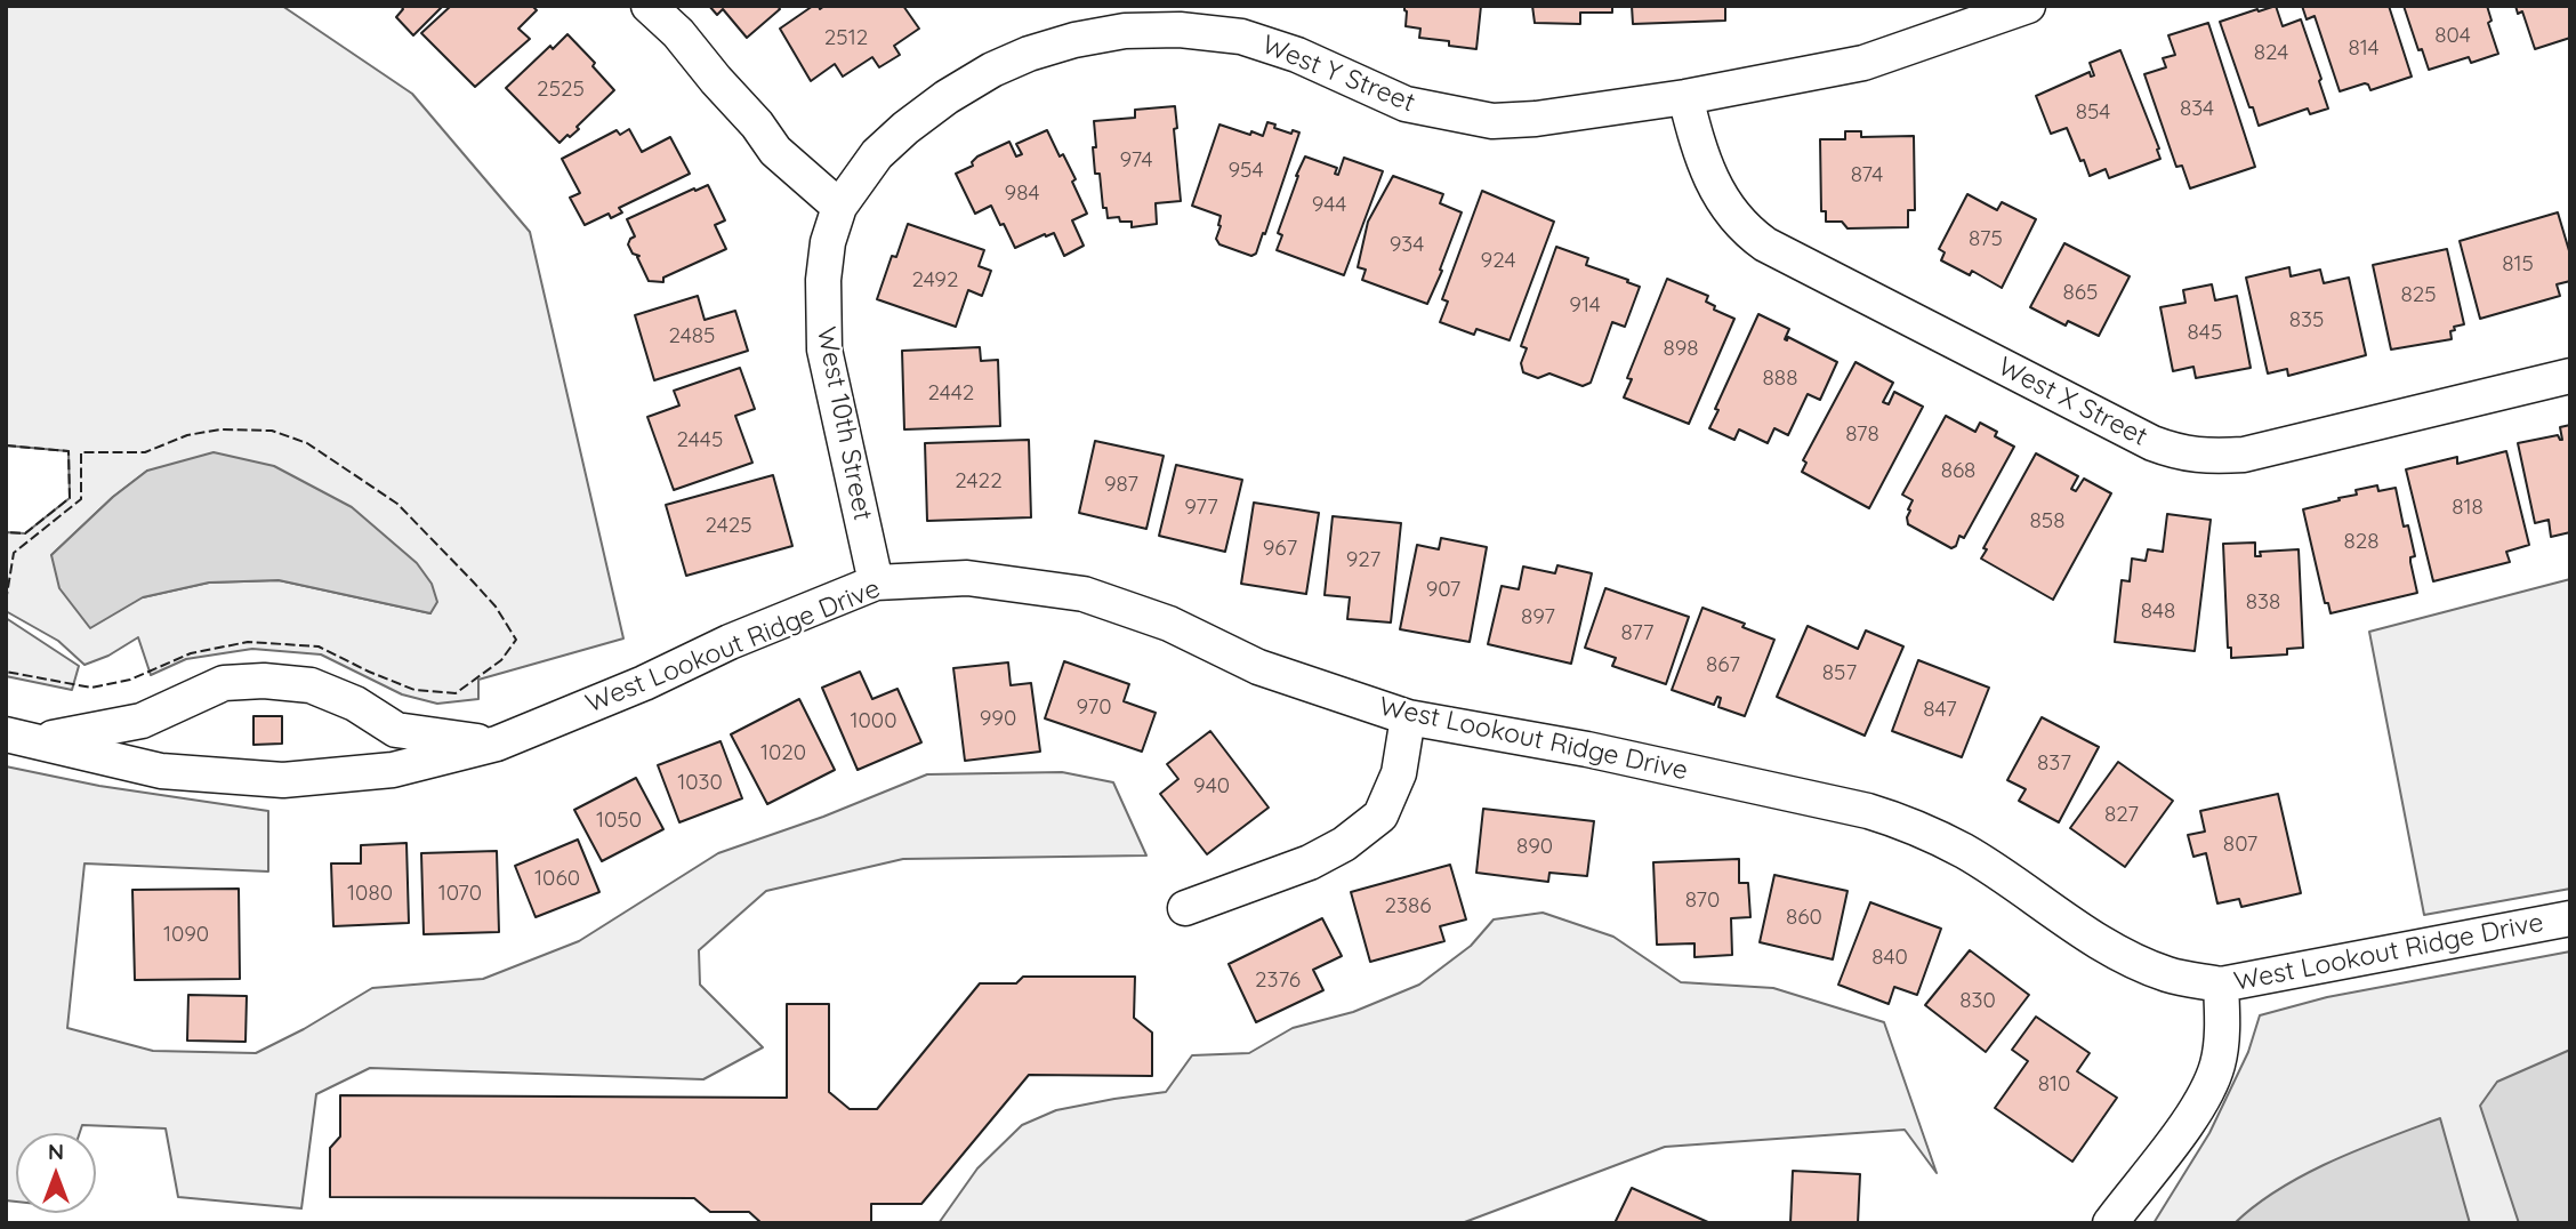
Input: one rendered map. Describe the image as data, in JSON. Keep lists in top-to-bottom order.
{
  "streets": {
    "street": [
      "West Y Street",
      "West X Street",
      "West 10th Street",
      "West Lookout Ridge Drive"
    ]
  },
  "crossings": [
    ["West Y Street", "West X Street"],
    ["West Y Street", "West 10th Street"],
    ["West 10th Street", "West Lookout Ridge Drive"]
  ],
  "house_numbers": [
    "804",
    "2512",
    "814",
    "824",
    "2525",
    "834",
    "854",
    "974",
    "954",
    "874",
    "984",
    "944",
    "875",
    "934",
    "924",
    "815",
    "2492",
    "865",
    "825",
    "914",
    "835",
    "845",
    "2485",
    "898",
    "888",
    "2442",
    "878",
    "2445",
    "868",
    "2422",
    "987",
    "977",
    "818",
    "858",
    "2425",
    "828",
    "967",
    "927",
    "907",
    "838",
    "848",
    "897",
    "877",
    "867",
    "857",
    "970",
    "847",
    "990",
    "1000",
    "1020",
    "837",
    "1030",
    "940",
    "827",
    "1050",
    "807",
    "890",
    "1060",
    "1080",
    "1070",
    "870",
    "2386",
    "860",
    "1090",
    "840",
    "2376",
    "830",
    "810"
  ],
  "north": "top"
}
